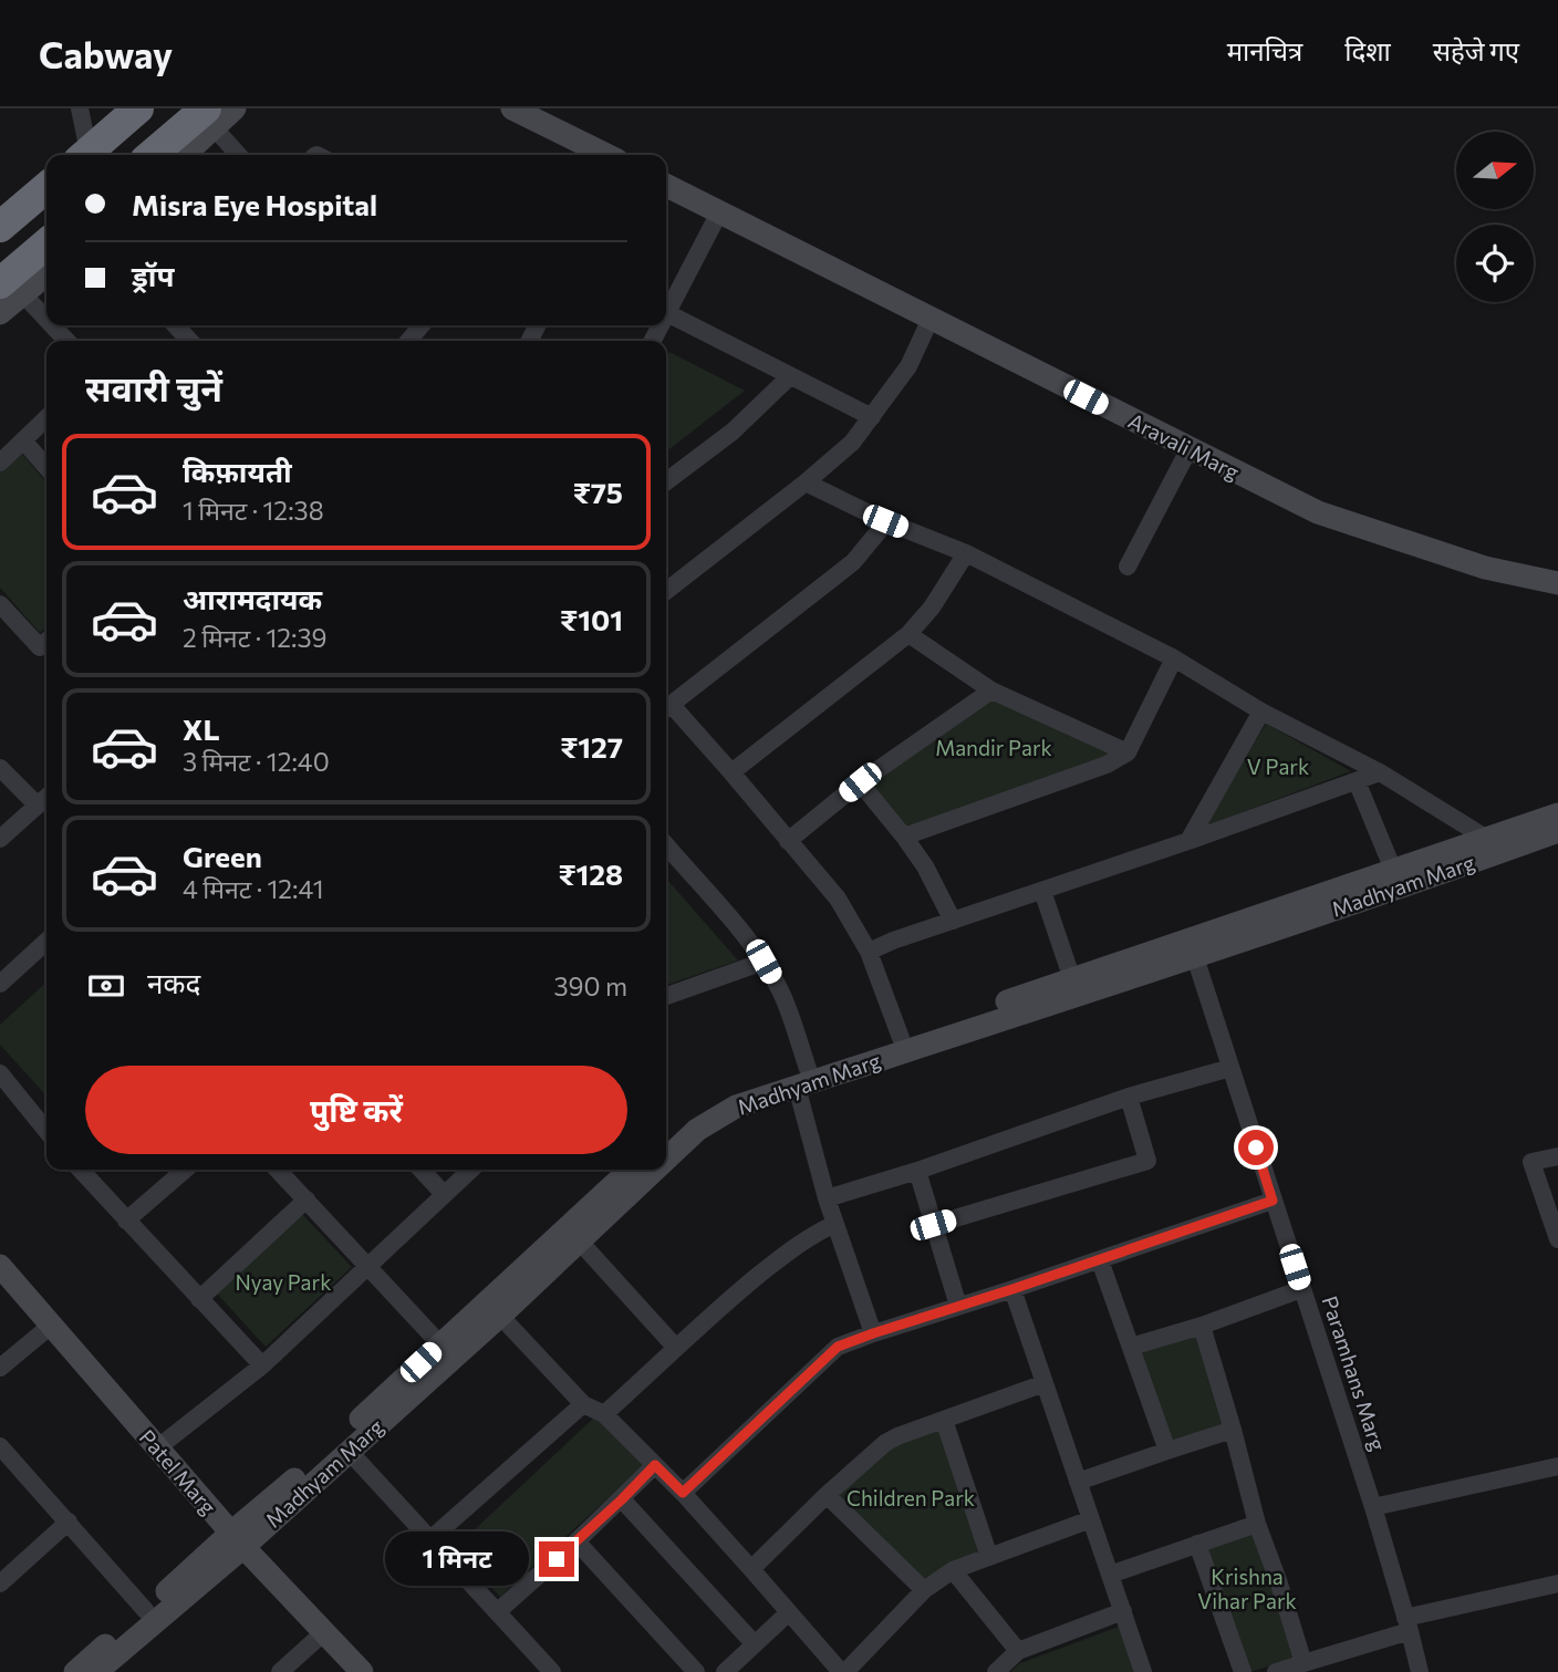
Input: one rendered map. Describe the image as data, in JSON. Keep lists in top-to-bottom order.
{
  "streets": {
    "street": [
      "Aravali Marg",
      "Madhyam Marg",
      "Paramhans Marg",
      "Patel Marg"
    ]
  },
  "crossings": [
    ["Madhyam Marg", "Paramhans Marg"],
    ["Madhyam Marg", "Patel Marg"]
  ],
  "parks": [
    "Mandir Park",
    "V Park",
    "Nyay Park",
    "Children Park",
    "Krishna Vihar Park"
  ],
  "north": "right",
  "page": {
    "header": "Cabway",
    "nav": ["मानचित्र", "दिशा", "सहेजे गए"],
    "banner": ["Misra Eye Hospital", "ड्रॉप"],
    "heading": "सवारी चुनें",
    "list": [
      {
        "name": "किफ़ायती",
        "note": "1 मिनट · 12:38",
        "value": "₹75"
      },
      {
        "name": "आरामदायक",
        "note": "2 मिनट · 12:39",
        "value": "₹101"
      },
      {
        "name": "XL",
        "note": "3 मिनट · 12:40",
        "value": "₹127"
      },
      {
        "name": "Green",
        "note": "4 मिनट · 12:41",
        "value": "₹128"
      }
    ],
    "pay": ["नकद", "390 m"],
    "buttons": "पुष्टि करें",
    "bubble": "1 मिनट"
  }
}
